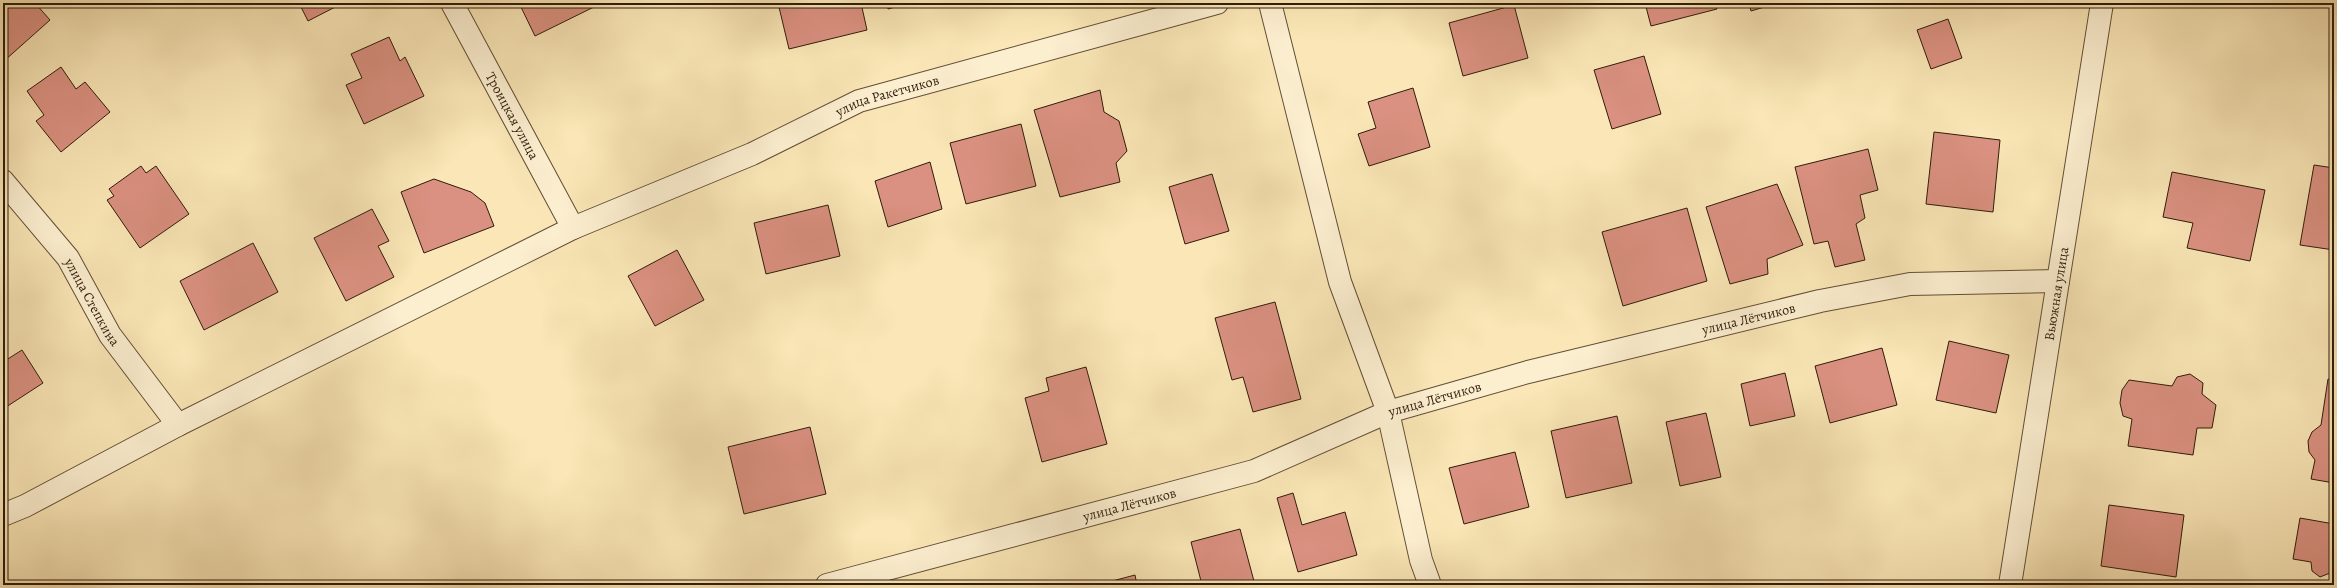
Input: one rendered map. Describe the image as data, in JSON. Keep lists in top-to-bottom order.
{
  "streets": {
    "street": [
      "улица Ракетчиков",
      "Троицкая улица",
      "Вьюжная улица",
      "улица Степкина",
      "улица Лётчиков"
    ]
  },
  "crossings": [
    ["улица Ракетчиков", "Троицкая улица"],
    ["улица Ракетчиков", "улица Степкина"],
    ["Вьюжная улица", "улица Лётчиков"]
  ]
}
